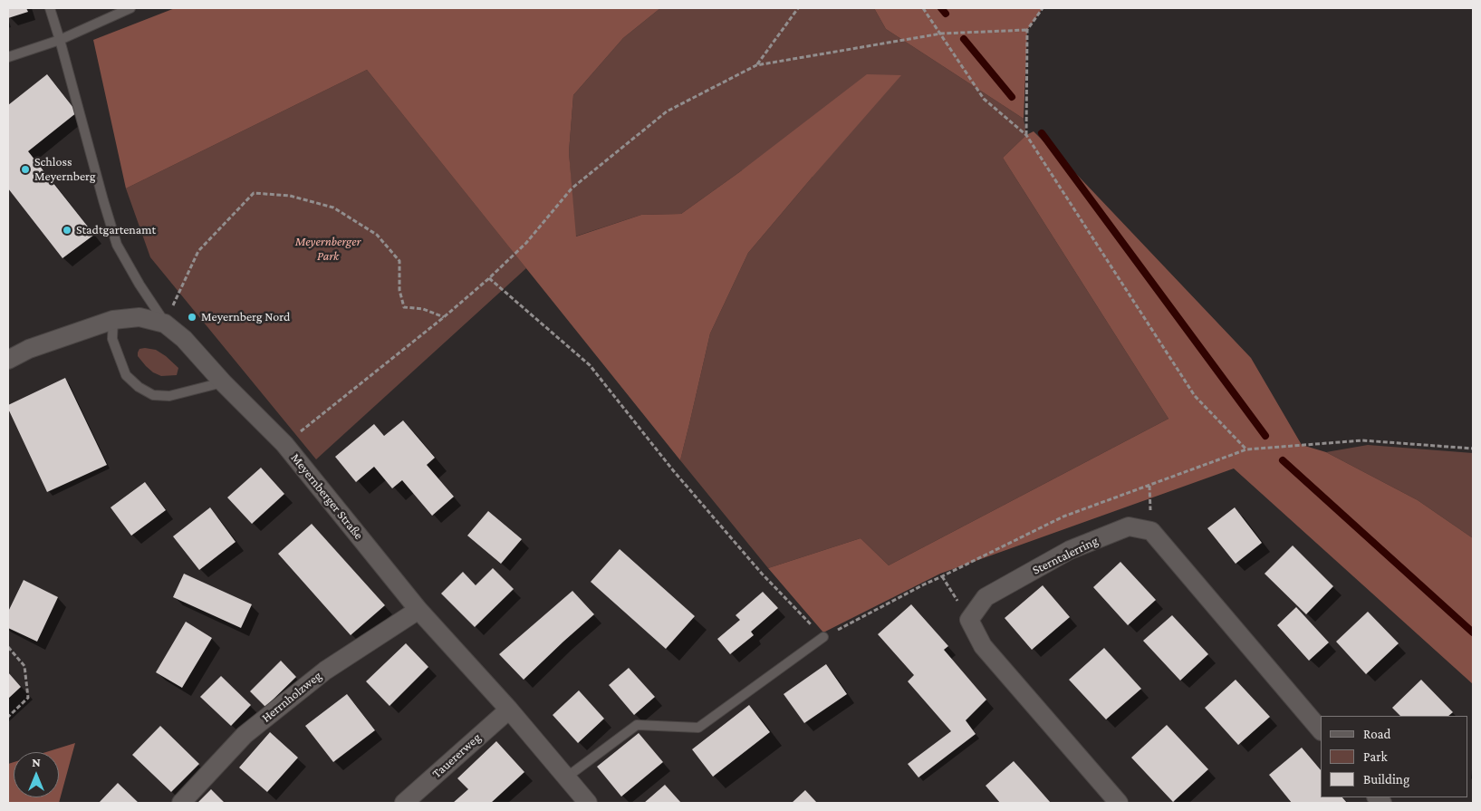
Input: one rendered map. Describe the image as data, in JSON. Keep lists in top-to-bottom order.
{
  "streets": {
    "street": [
      "Meyernberger Straße",
      "Sterntalerring",
      "Herrnholzweg",
      "Tauererweg"
    ]
  },
  "crossings": [
    ["Meyernberger Straße", "Herrnholzweg"],
    ["Meyernberger Straße", "Tauererweg"]
  ],
  "parks": ["Meyernberger Park"],
  "places": ["Schloss Meyernberg", "Stadtgartenamt", "Meyernberg Nord"],
  "legend": ["Road", "Park", "Building"],
  "north": "top"
}
